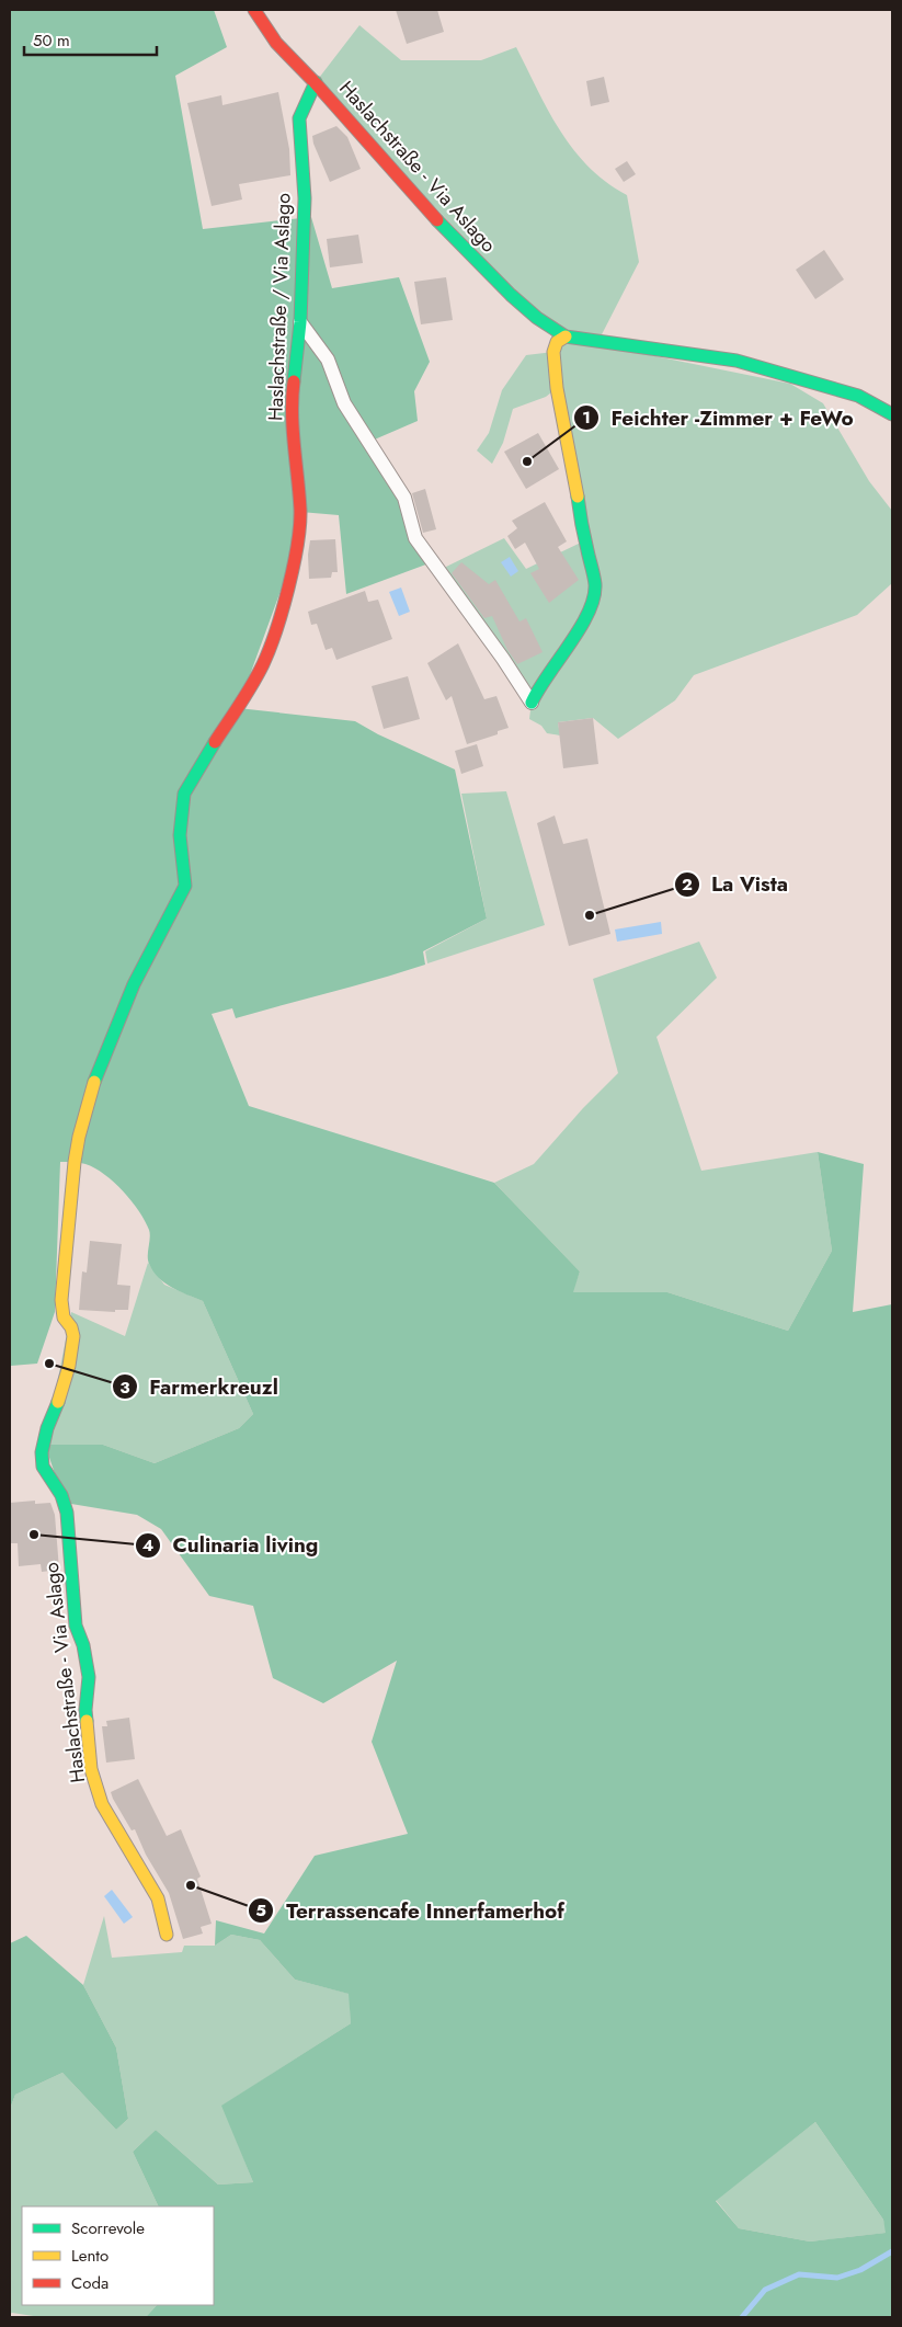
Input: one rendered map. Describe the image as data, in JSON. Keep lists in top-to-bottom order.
{
  "streets": {
    "street": ["Haslachstraße - Via Aslago", "Haslachstraße / Via Aslago"]
  },
  "crossings": [
    ["Haslachstraße - Via Aslago", "Haslachstraße / Via Aslago"]
  ],
  "places": [
    "Feichter -Zimmer + FeWo",
    "La Vista",
    "Farmerkreuzl",
    "Culinaria living",
    "Terrassencafe Innerfamerhof"
  ],
  "legend": ["Scorrevole", "Lento", "Coda"],
  "scale_bar": "50 m"
}
